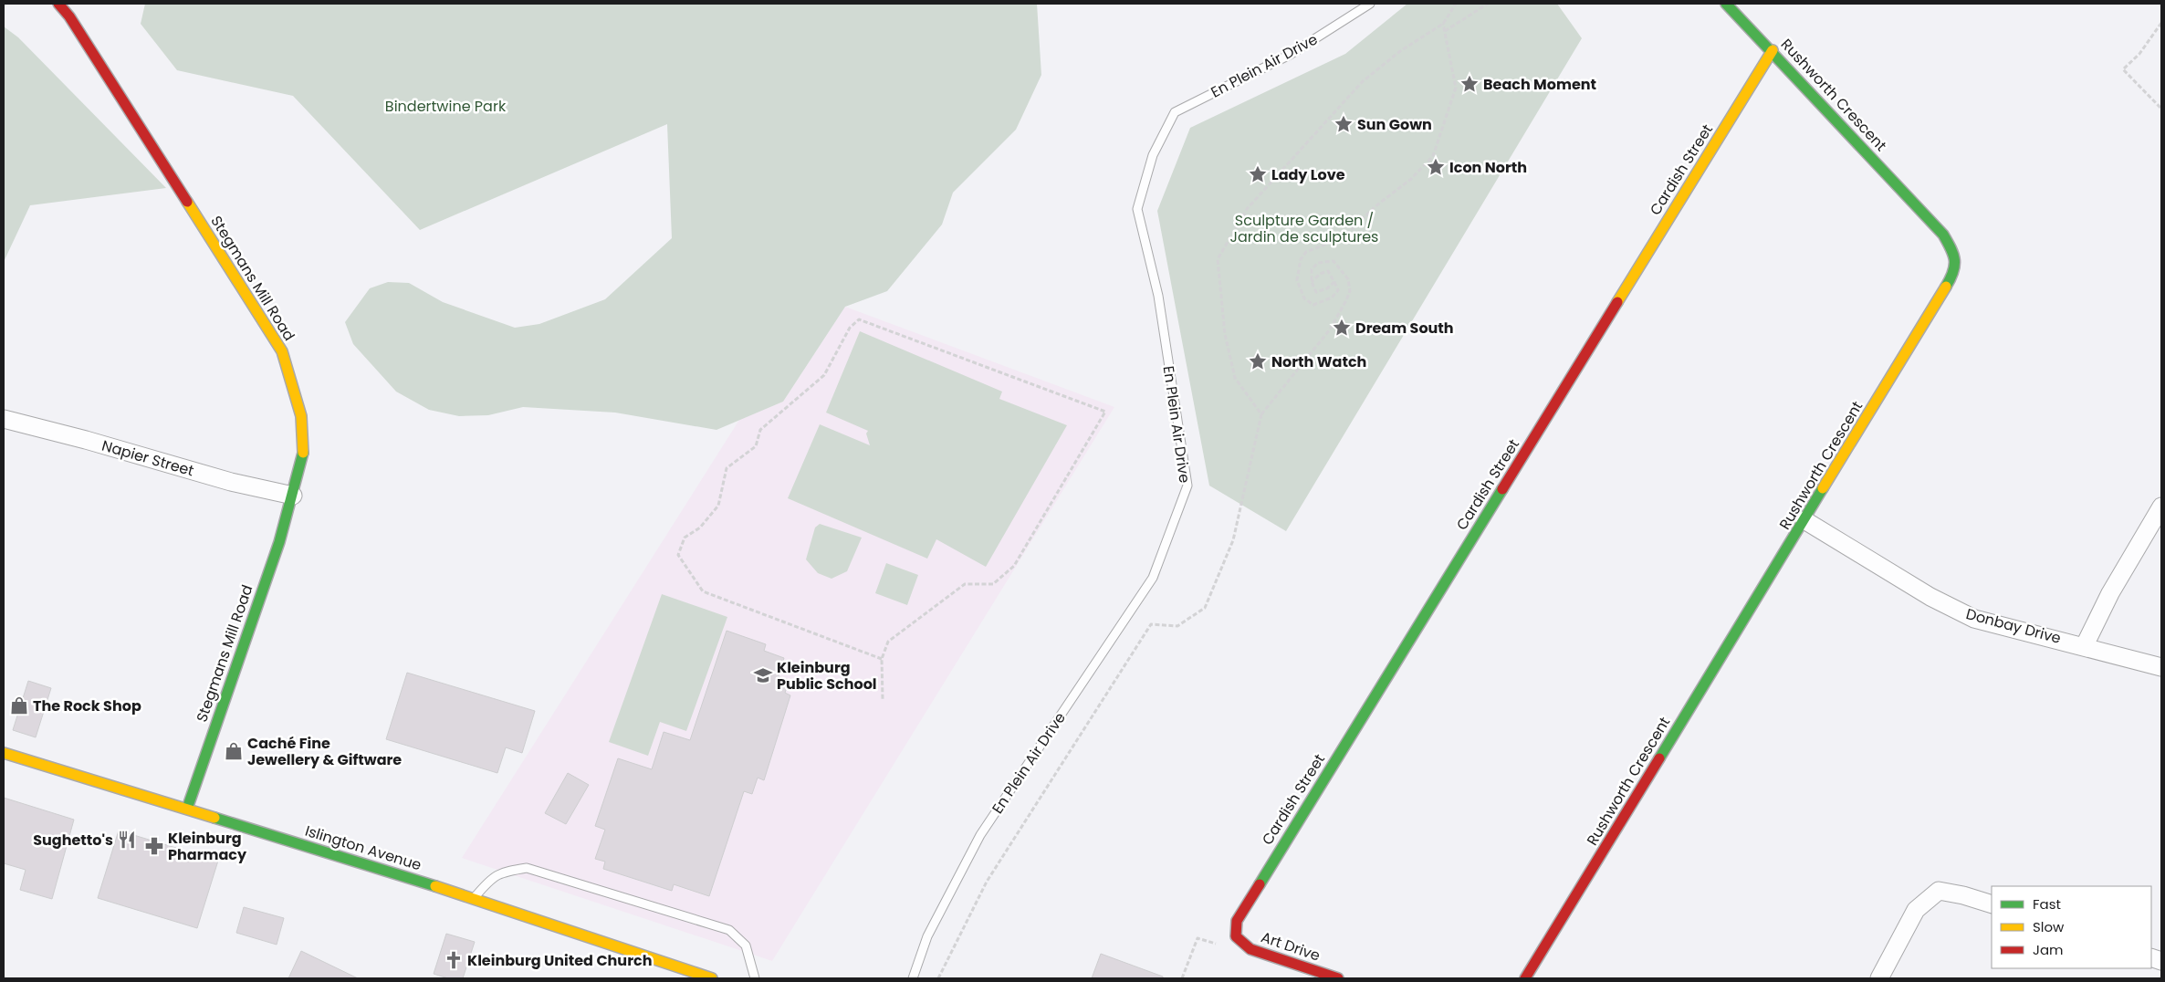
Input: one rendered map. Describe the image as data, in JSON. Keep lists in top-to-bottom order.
{
  "streets": {
    "street": [
      "Rushworth Crescent",
      "Cardish Street",
      "Stegmans Mill Road",
      "Napier Street",
      "Donbay Drive",
      "Islington Avenue",
      "Art Drive"
    ],
    "lane": ["En Plein Air Drive"]
  },
  "crossings": [
    ["Rushworth Crescent", "Cardish Street"],
    ["Rushworth Crescent", "Donbay Drive"],
    ["Cardish Street", "Art Drive"],
    ["Stegmans Mill Road", "Napier Street"],
    ["Stegmans Mill Road", "Islington Avenue"]
  ],
  "parks": ["Bindertwine Park", "Sculpture Garden / Jardin de sculptures"],
  "places": {
    "place": [
      "Beach Moment",
      "Sun Gown",
      "Icon North",
      "Lady Love",
      "Dream South",
      "North Watch"
    ],
    "school or university": ["Kleinburg Public School"],
    "shop": ["The Rock Shop", "Caché Fine Jewellery & Giftware"],
    "restaurant": ["Sughetto's"],
    "pharmacy": ["Kleinburg Pharmacy"],
    "church": ["Kleinburg United Church"]
  },
  "legend": ["Fast", "Slow", "Jam"]
}
